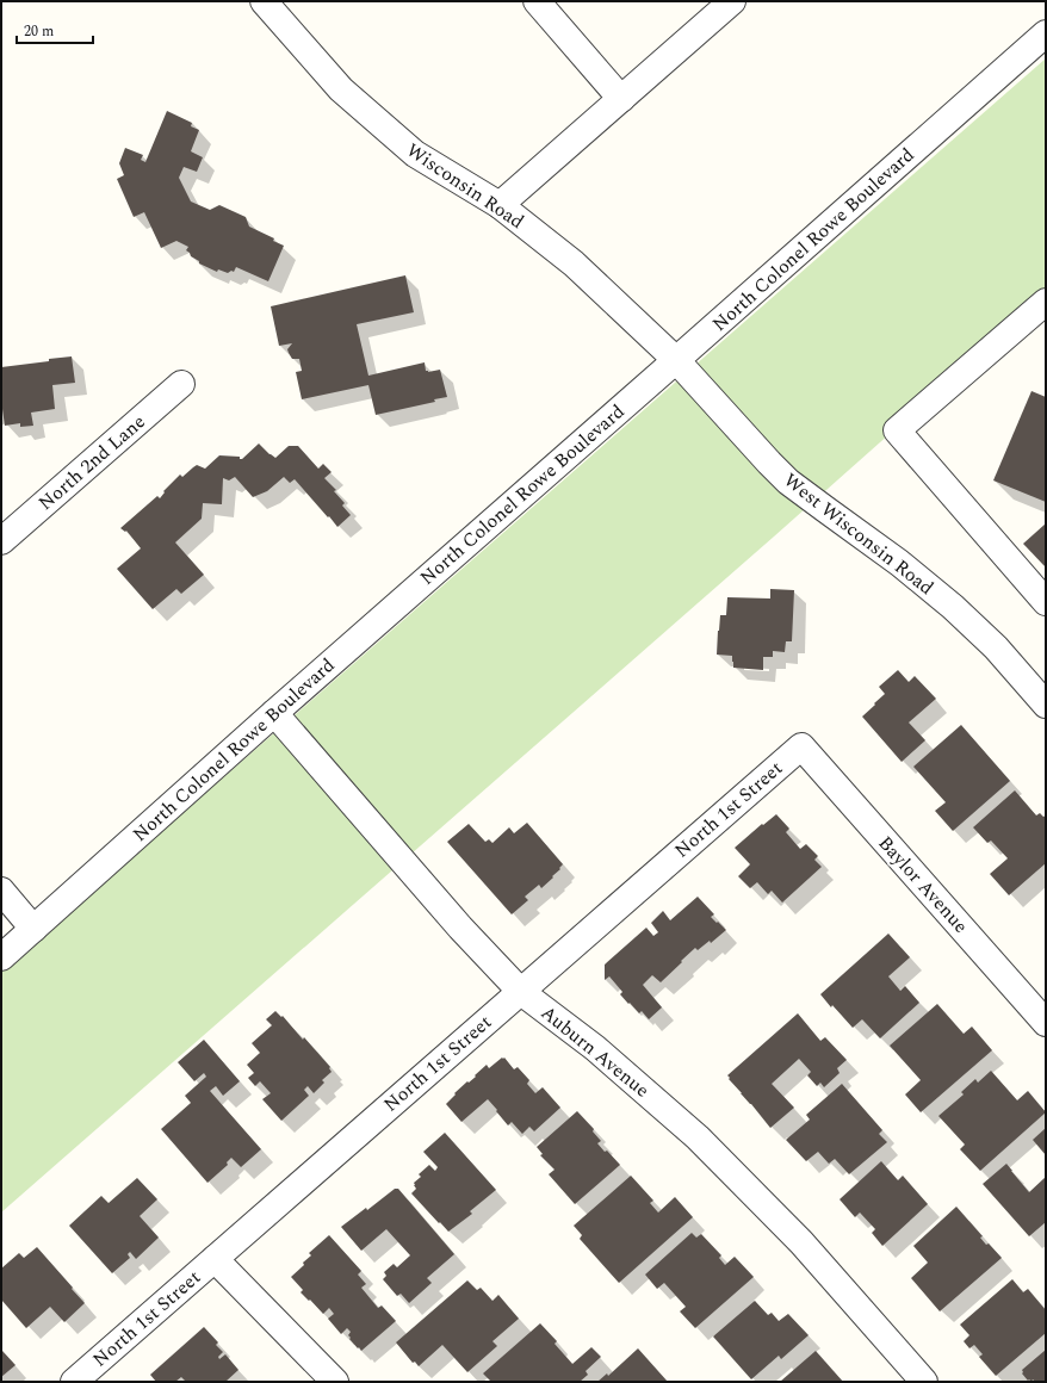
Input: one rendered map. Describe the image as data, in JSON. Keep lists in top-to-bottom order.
{
  "streets": {
    "street": [
      "Wisconsin Road",
      "North Colonel Rowe Boulevard",
      "North 2nd Lane",
      "West Wisconsin Road",
      "North 1st Street",
      "Baylor Avenue",
      "Auburn Avenue"
    ]
  },
  "crossings": [
    ["Wisconsin Road", "North Colonel Rowe Boulevard"],
    ["Wisconsin Road", "West Wisconsin Road"],
    ["North Colonel Rowe Boulevard", "West Wisconsin Road"],
    ["North Colonel Rowe Boulevard", "Auburn Avenue"],
    ["North 1st Street", "Baylor Avenue"],
    ["North 1st Street", "Auburn Avenue"]
  ],
  "scale_bar": "20 m"
}
